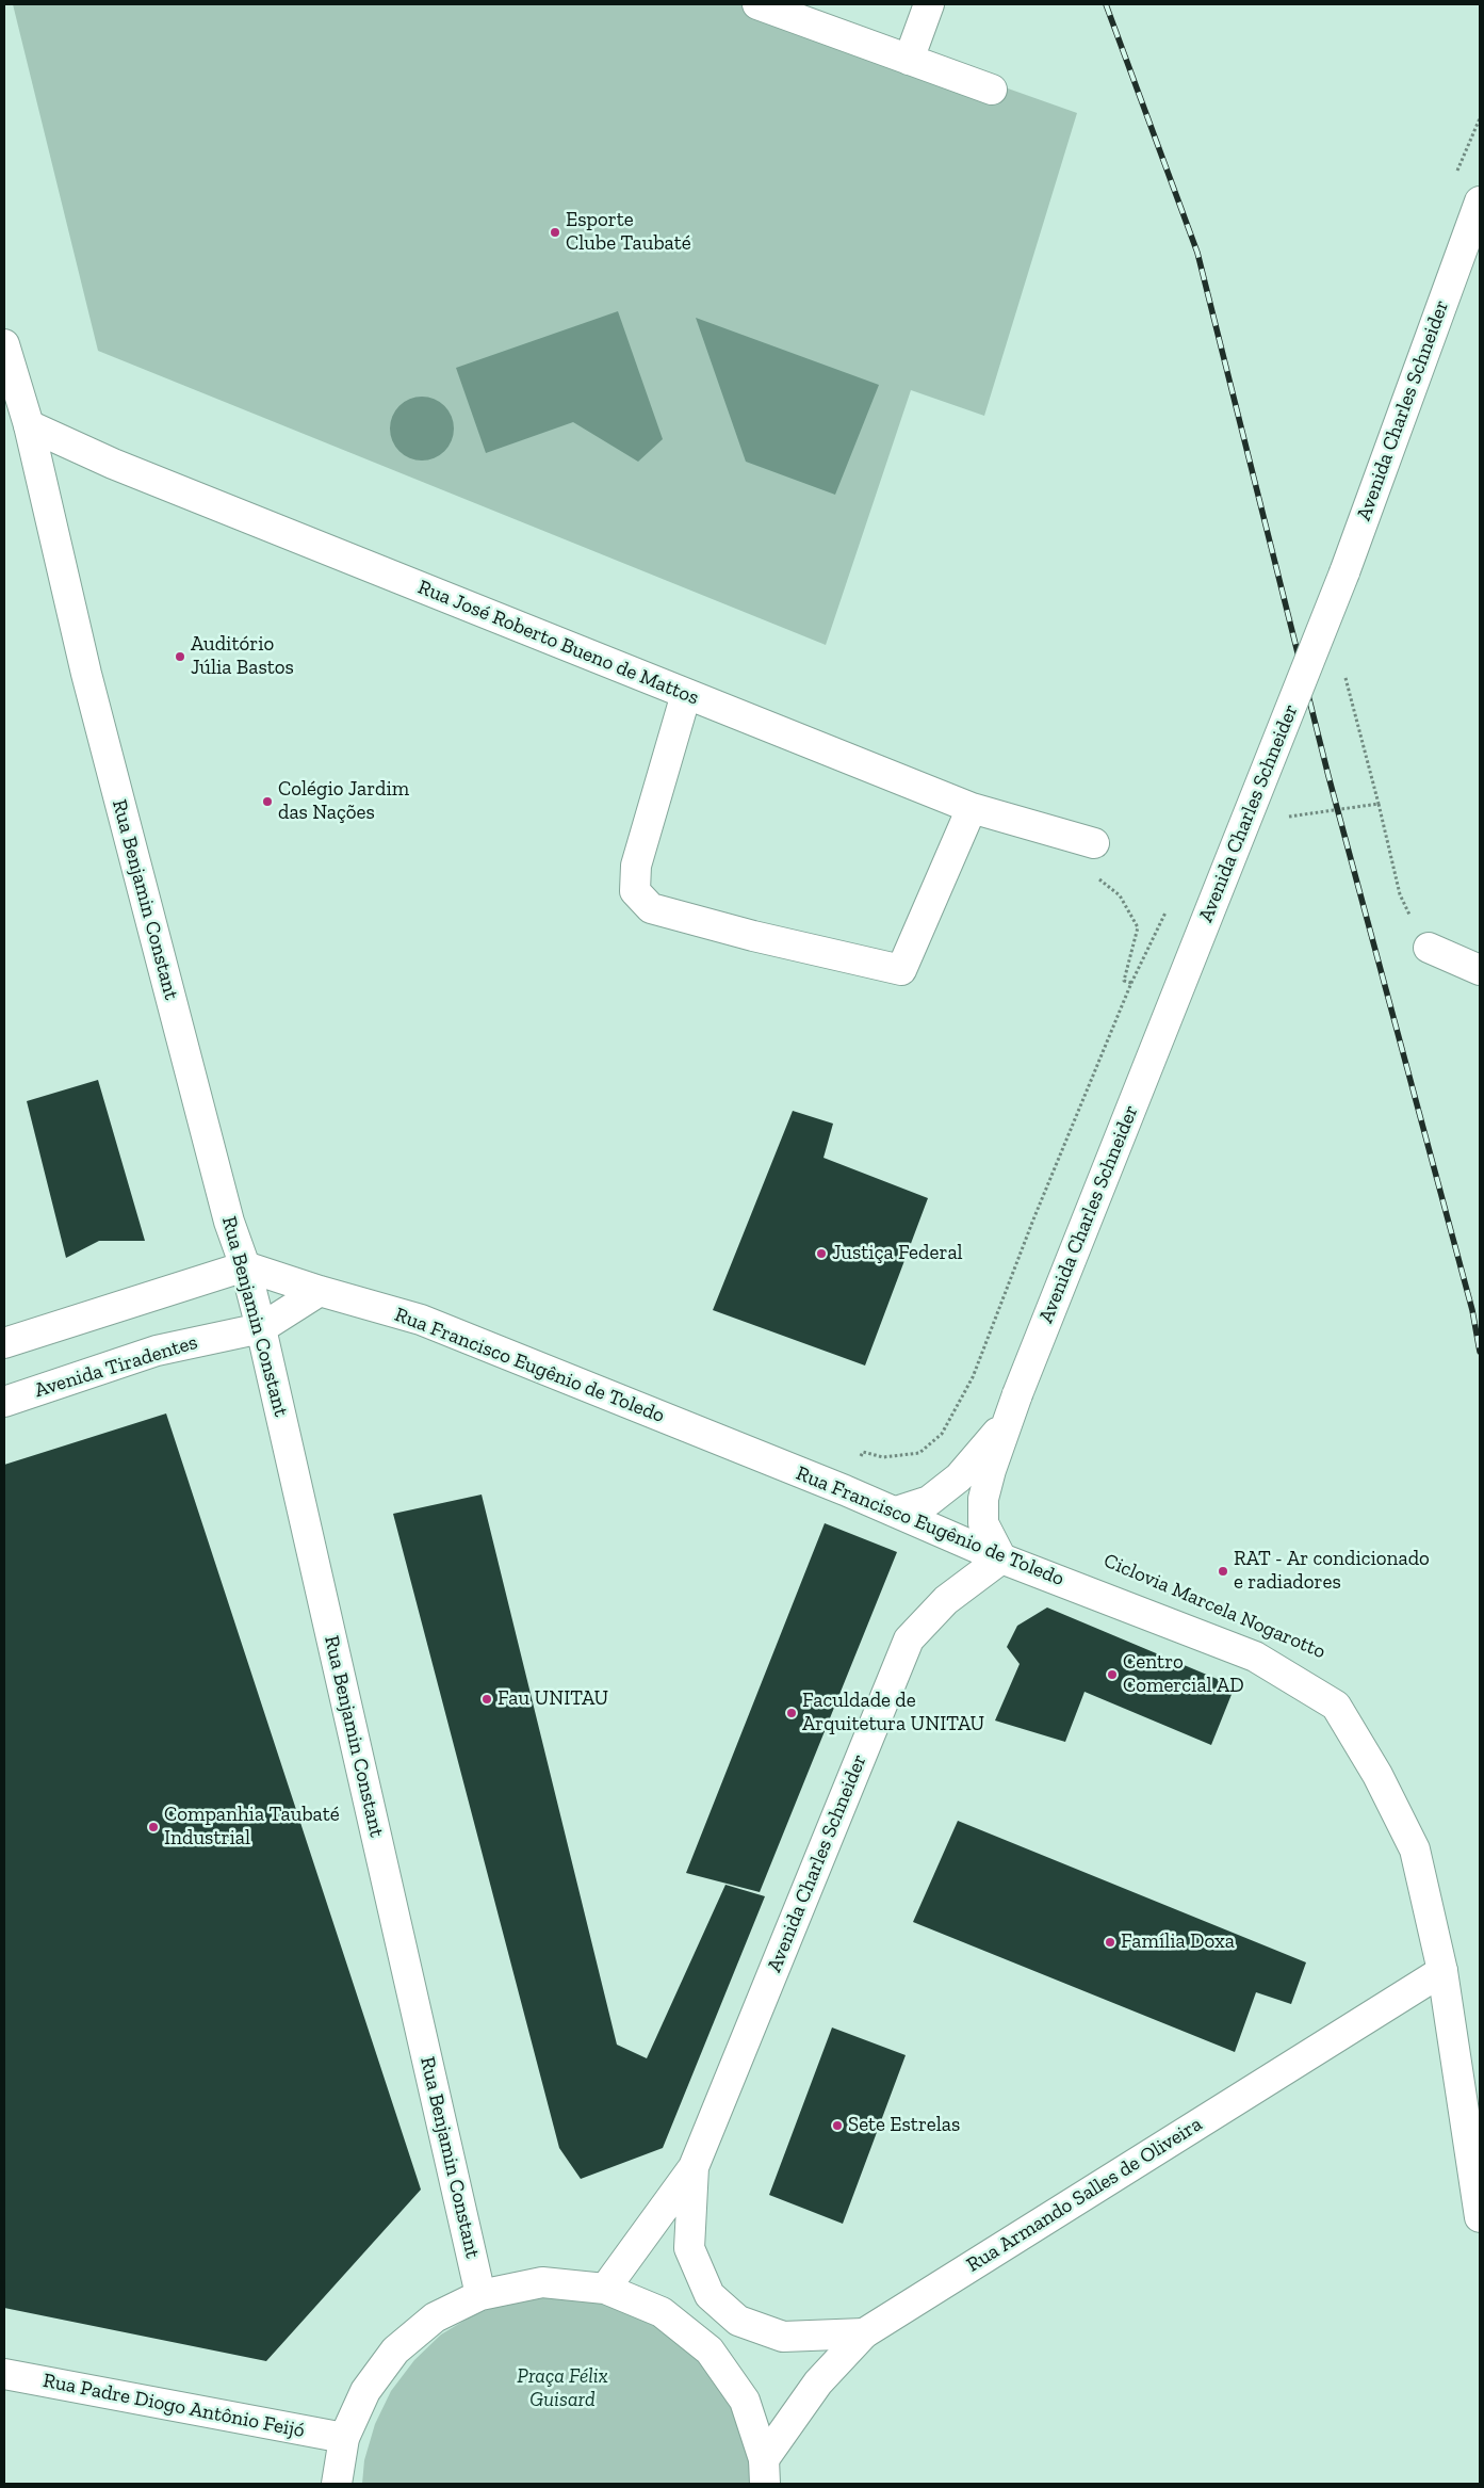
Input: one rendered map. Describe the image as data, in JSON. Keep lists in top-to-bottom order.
{
  "streets": {
    "main road": [
      "Avenida Charles Schneider",
      "Rua José Roberto Bueno de Mattos",
      "Rua Benjamin Constant",
      "Rua Francisco Eugênio de Toledo",
      "Avenida Tiradentes",
      "Rua Armando Salles de Oliveira",
      "Rua Padre Diogo Antônio Feijó"
    ]
  },
  "crossings": [
    ["Avenida Charles Schneider", "Rua Francisco Eugênio de Toledo"],
    ["Rua José Roberto Bueno de Mattos", "Rua Benjamin Constant"],
    ["Rua Benjamin Constant", "Rua Francisco Eugênio de Toledo"],
    ["Rua Benjamin Constant", "Avenida Tiradentes"],
    ["Rua Francisco Eugênio de Toledo", "Rua Armando Salles de Oliveira"]
  ],
  "parks": ["Praça Félix Guisard"],
  "places": [
    "Esporte Clube Taubaté",
    "Auditório Júlia Bastos",
    "Colégio Jardim das Nações",
    "Justiça Federal",
    "RAT - Ar condicionado e radiadores",
    "Centro Comercial AD",
    "Fau UNITAU",
    "Faculdade de Arquitetura UNITAU",
    "Companhia Taubaté Industrial",
    "Família Doxa",
    "Sete Estrelas"
  ]
}
